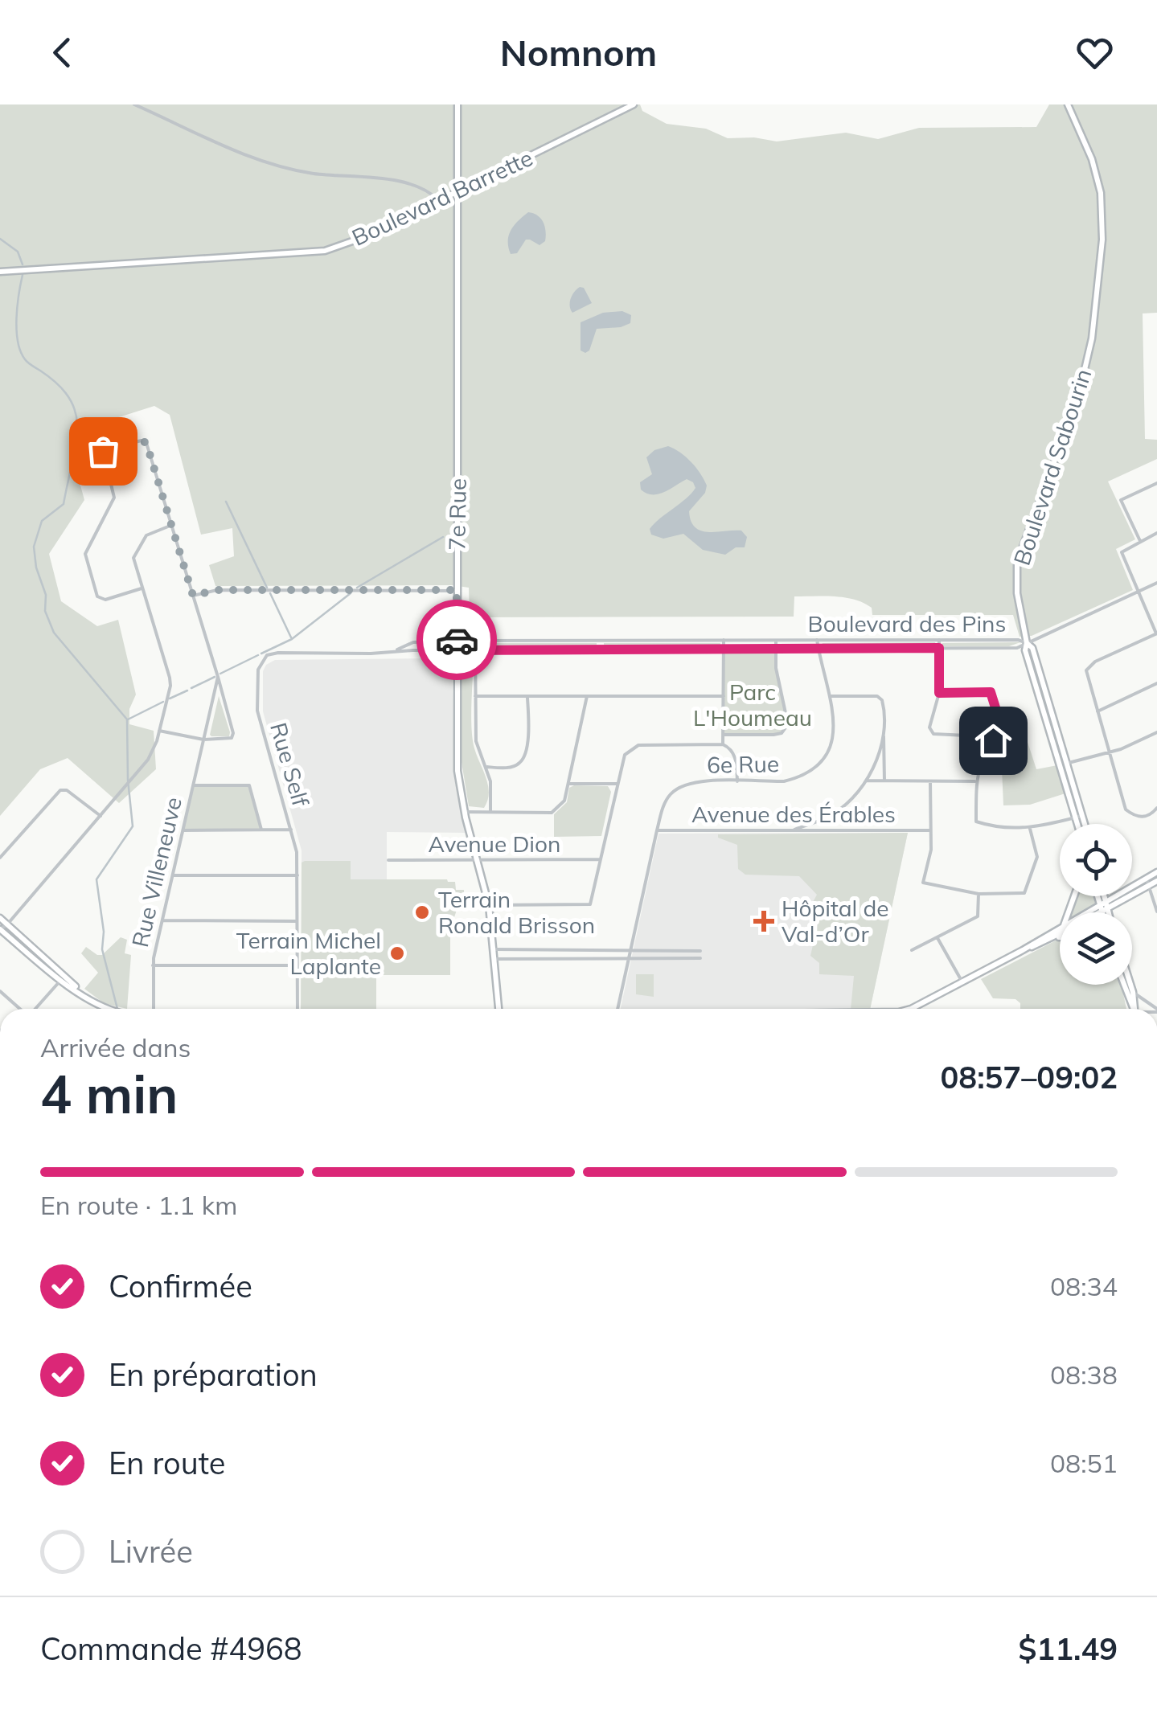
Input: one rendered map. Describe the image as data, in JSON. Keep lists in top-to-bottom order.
{
  "streets": {
    "street": [
      "Boulevard Barrette",
      "Boulevard Sabourin",
      "7e Rue",
      "Boulevard des Pins",
      "Rue Self",
      "6e Rue",
      "Avenue des Érables",
      "Avenue Dion",
      "Rue Villeneuve"
    ]
  },
  "crossings": [
    ["Boulevard Barrette", "7e Rue"],
    ["Boulevard Sabourin", "Boulevard des Pins"],
    ["7e Rue", "Boulevard des Pins"],
    ["7e Rue", "Rue Self"],
    ["7e Rue", "Avenue Dion"],
    ["Boulevard des Pins", "Rue Self"],
    ["Boulevard des Pins", "6e Rue"],
    ["6e Rue", "Avenue des Érables"]
  ],
  "parks": ["Parc L'Houmeau"],
  "places": {
    "other": ["Terrain Ronald Brisson", "Terrain Michel Laplante"],
    "health": ["Hôpital de Val-d’Or"]
  },
  "page": {
    "header": "Nomnom",
    "heading": ["4 min", "Arrivée dans", "08:57–09:02"],
    "panel": ["Commande #4968", "$11.49"],
    "bar": "En route · 1.1 km",
    "list": [
      ["Confirmée", "08:34"],
      ["En préparation", "08:38"],
      ["En route", "08:51"],
      "Livrée"
    ]
  }
}
